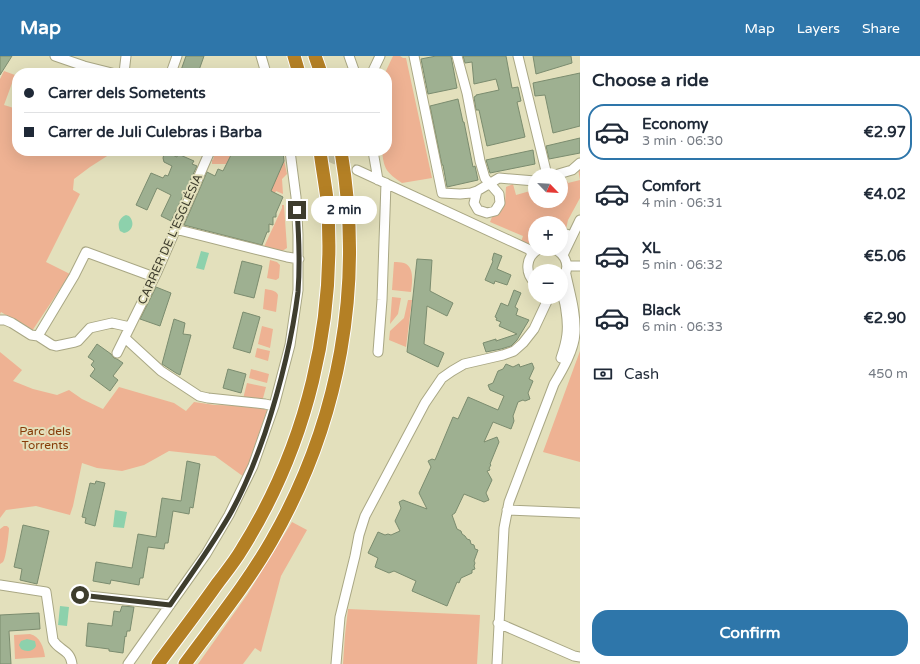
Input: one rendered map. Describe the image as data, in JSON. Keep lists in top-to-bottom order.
{
  "streets": {
    "street": ["CARRER DE L'ESGLÉSIA"]
  },
  "parks": ["Parc dels Torrents"],
  "north": "bottom right",
  "page": {
    "header": "Map",
    "nav": ["Map", "Layers", "Share"],
    "heading": "Choose a ride",
    "banner": ["Carrer dels Sometents", "Carrer de Juli Culebras i Barba"],
    "list": [
      {
        "name": "Economy",
        "note": "3 min · 06:30",
        "value": "€2.97"
      },
      {
        "name": "Comfort",
        "note": "4 min · 06:31",
        "value": "€4.02"
      },
      {
        "name": "XL",
        "note": "5 min · 06:32",
        "value": "€5.06"
      },
      {
        "name": "Black",
        "note": "6 min · 06:33",
        "value": "€2.90"
      }
    ],
    "map_buttons": ["+", "−"],
    "bubble": "2 min",
    "pay": ["Cash", "450 m"],
    "buttons": "Confirm"
  }
}
